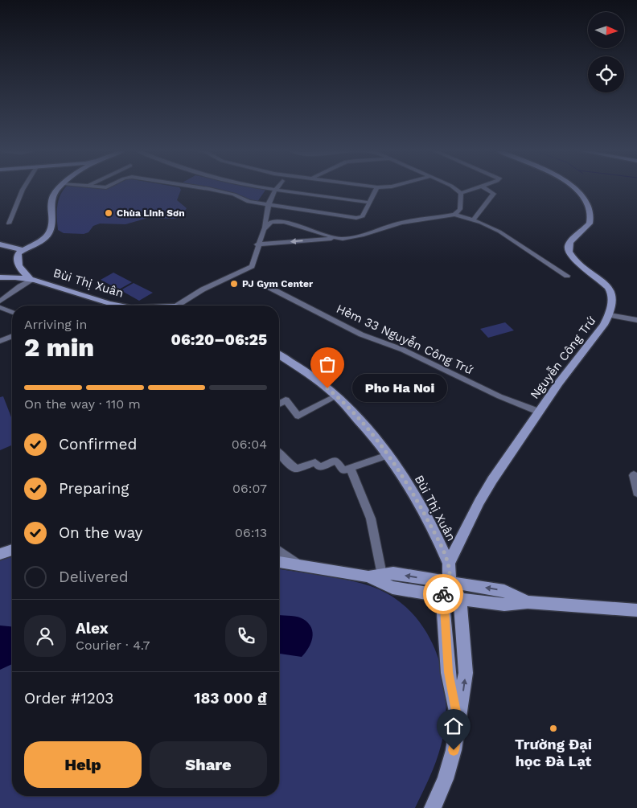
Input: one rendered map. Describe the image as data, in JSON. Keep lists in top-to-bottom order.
{
  "streets": {
    "main road": ["Bùi Thị Xuân", "Nguyễn Công Trứ"],
    "street": ["Hẻm 33 Nguyễn Công Trứ"]
  },
  "crossings": [
    ["Bùi Thị Xuân", "Nguyễn Công Trứ"],
    ["Hẻm 33 Nguyễn Công Trứ", "Nguyễn Công Trứ"]
  ],
  "places": [
    "Chùa Linh Sơn",
    "PJ Gym Center",
    "Pho Ha Noi",
    "Trường Đại học Đà Lạt"
  ],
  "north": "right",
  "page": {
    "heading": ["2 min", "Arriving in", "06:20–06:25"],
    "panel": [
      "Alex",
      "Courier · 4.7",
      "Order #1203",
      "183 000 ₫"
    ],
    "bubble": "Pho Ha Noi",
    "bar": "On the way · 110 m",
    "list": [
      ["Confirmed", "06:04"],
      ["Preparing", "06:07"],
      ["On the way", "06:13"],
      "Delivered"
    ],
    "buttons": ["Help", "Share"]
  }
}
